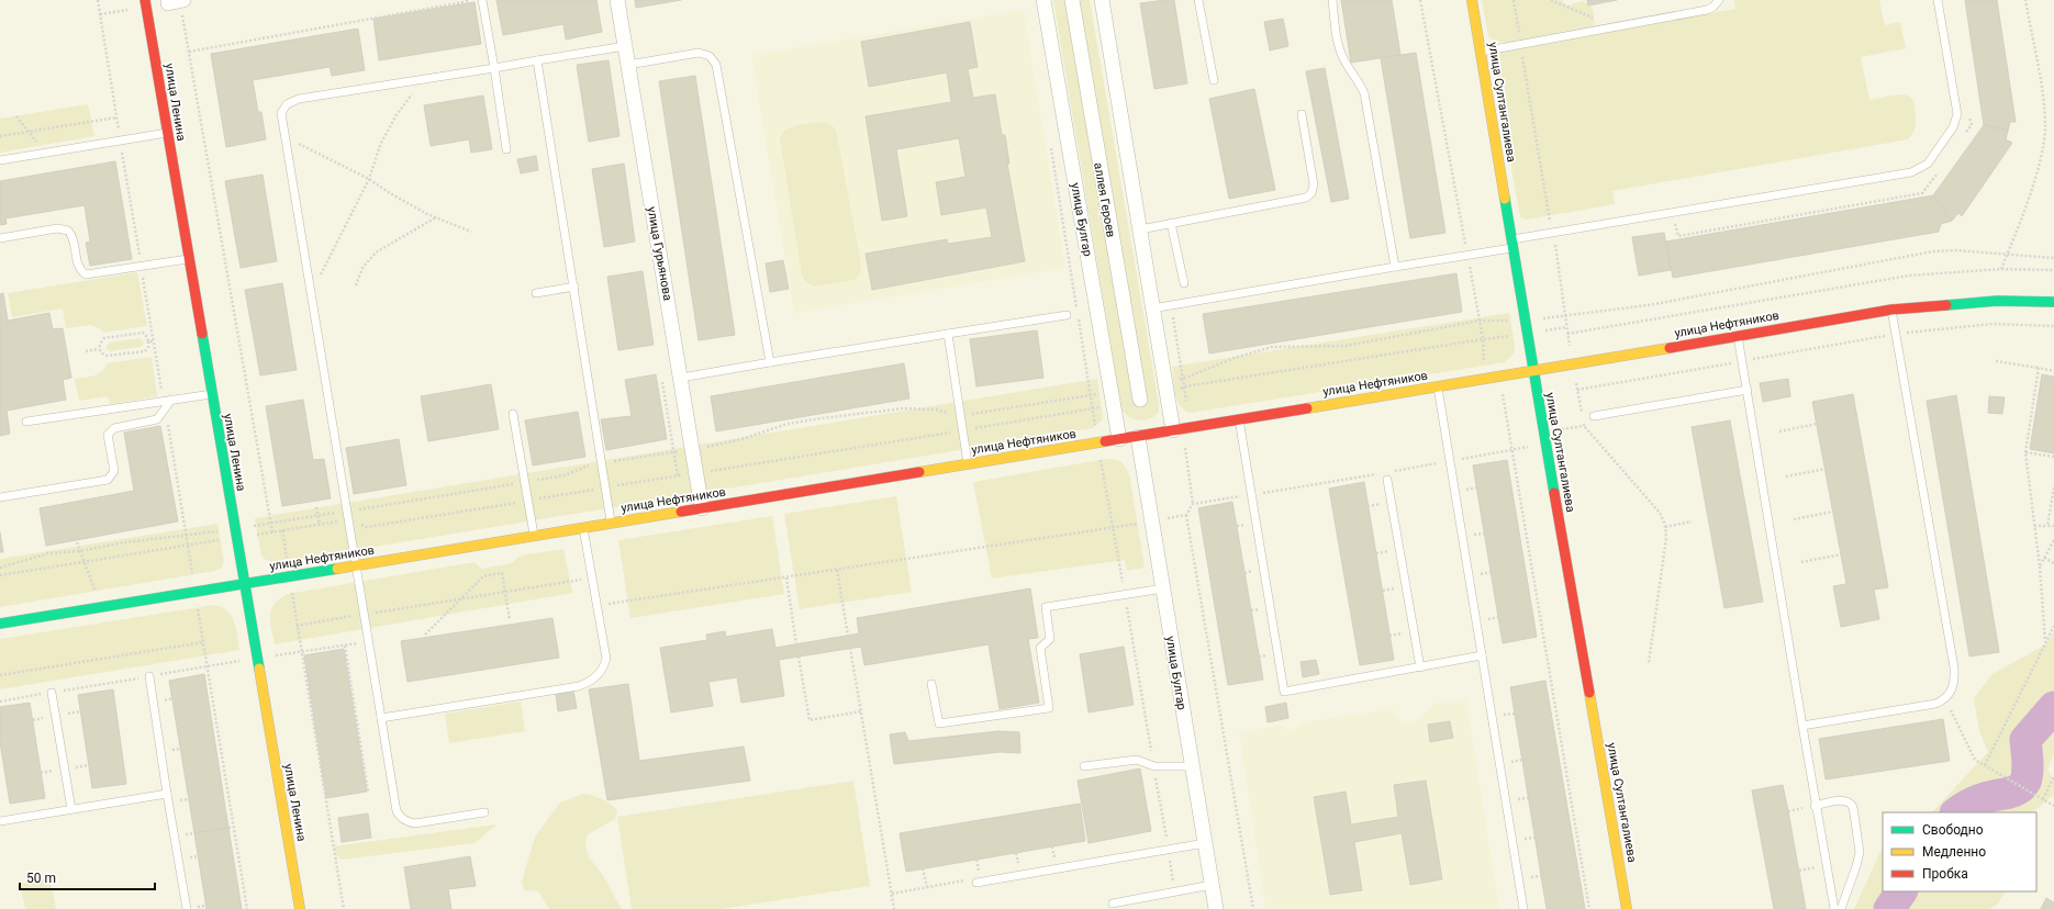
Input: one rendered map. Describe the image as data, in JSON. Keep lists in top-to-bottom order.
{
  "streets": {
    "street": [
      "улица Ленина",
      "улица Султангалиева",
      "аллея Героев",
      "улица Булгар",
      "улица Гурьянова",
      "улица Нефтяников"
    ]
  },
  "crossings": [
    ["улица Ленина", "улица Нефтяников"],
    ["улица Султангалиева", "улица Нефтяников"],
    ["улица Булгар", "улица Нефтяников"],
    ["улица Гурьянова", "улица Нефтяников"]
  ],
  "legend": ["Свободно", "Медленно", "Пробка"],
  "scale_bar": "50 m"
}
